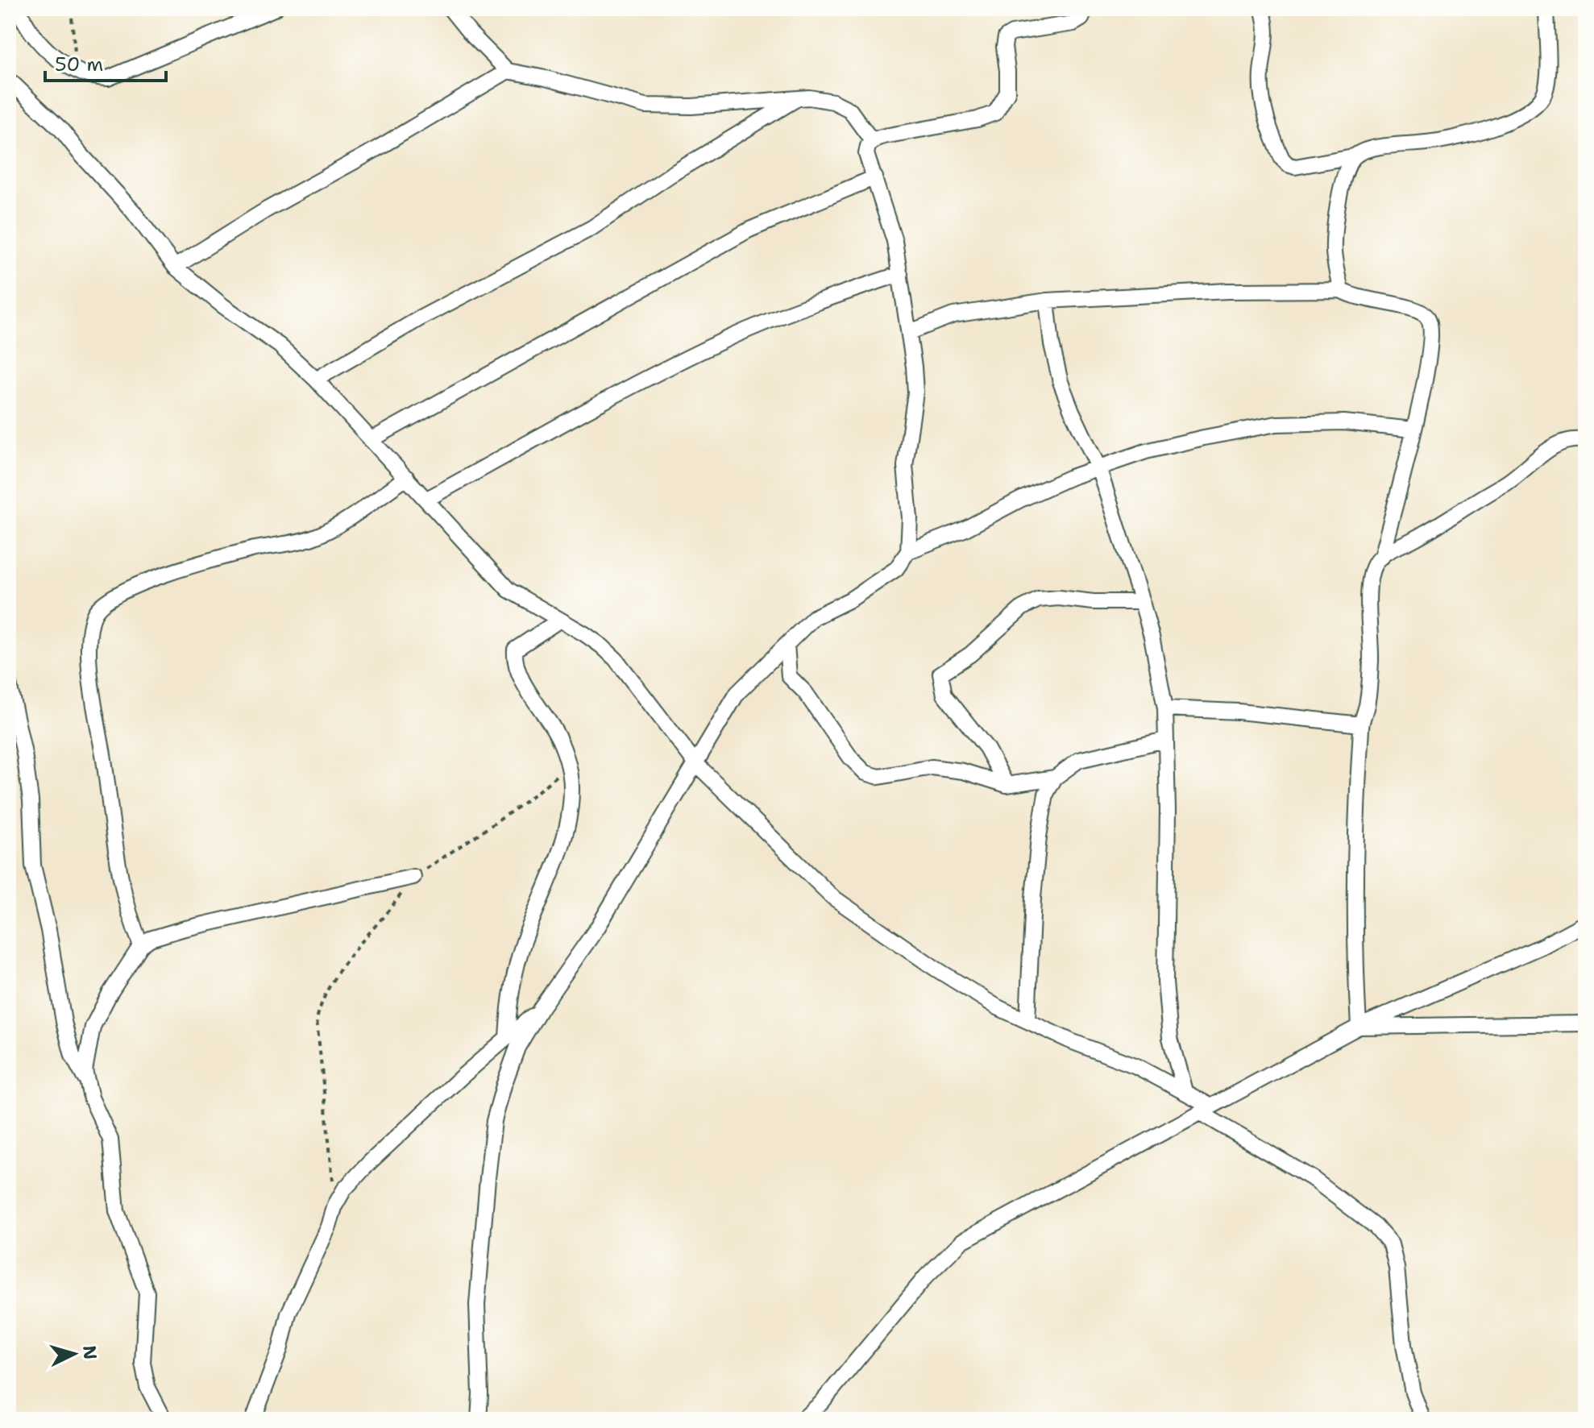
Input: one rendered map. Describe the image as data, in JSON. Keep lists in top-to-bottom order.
{
  "scale_bar": "50 m",
  "north": "right"
}
